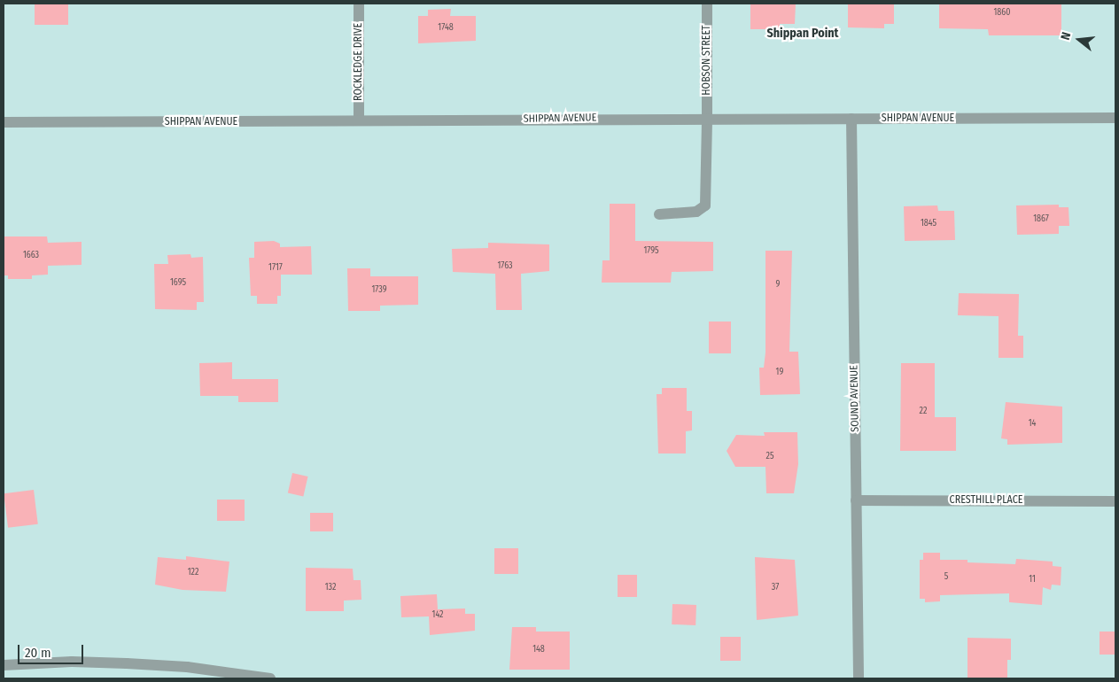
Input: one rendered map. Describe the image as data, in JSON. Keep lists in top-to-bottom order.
{
  "streets": {
    "street": [
      "HOBSON STREET",
      "ROCKLEDGE DRIVE",
      "SHIPPAN AVENUE",
      "SOUND AVENUE",
      "CRESTHILL PLACE"
    ]
  },
  "crossings": [
    ["HOBSON STREET", "SHIPPAN AVENUE"],
    ["ROCKLEDGE DRIVE", "SHIPPAN AVENUE"],
    ["SHIPPAN AVENUE", "SOUND AVENUE"],
    ["SOUND AVENUE", "CRESTHILL PLACE"]
  ],
  "districts": ["Shippan Point"],
  "house_numbers": [
    "1860",
    "1748",
    "1867",
    "1845",
    "1795",
    "1663",
    "1763",
    "1717",
    "1695",
    "9",
    "1739",
    "19",
    "22",
    "14",
    "25",
    "122",
    "5",
    "11",
    "132",
    "37",
    "142",
    "148"
  ],
  "scale_bar": "20 m",
  "north": "left"
}
